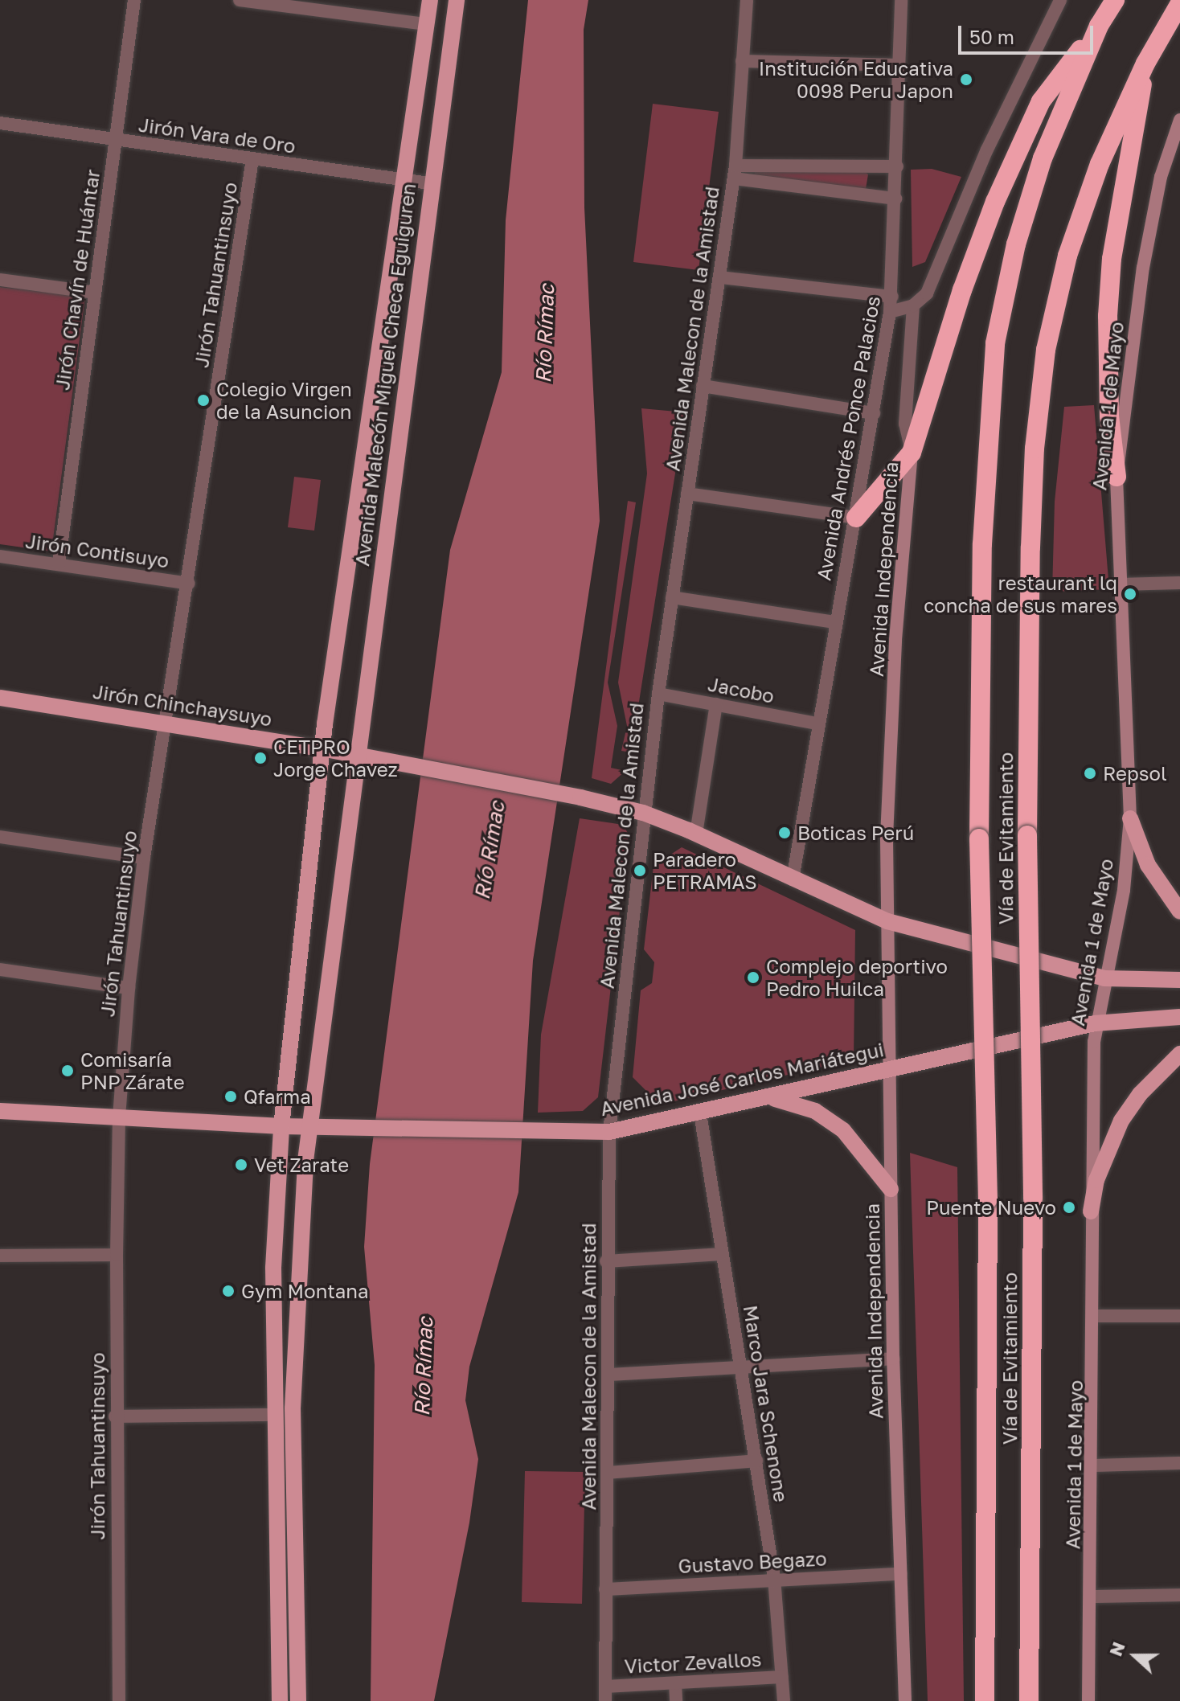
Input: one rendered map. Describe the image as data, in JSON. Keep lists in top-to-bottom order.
{
  "streets": {
    "highway": ["Vía de Evitamiento"],
    "main road": [
      "Avenida Malecón Miguel Checa Eguiguren",
      "Avenida 1 de Mayo",
      "Avenida Independencia",
      "Jirón Chinchaysuyo",
      "Avenida José Carlos Mariátegui"
    ],
    "street": [
      "Jirón Vara de Oro",
      "Jirón Tahuantinsuyo",
      "Jirón Chavín de Huántar",
      "Avenida Malecon de la Amistad",
      "Avenida Andrés Ponce Palacios",
      "Jirón Contisuyo",
      "Jacobo",
      "Marco Jara Schenone",
      "Gustavo Begazo",
      "Victor Zevallos"
    ]
  },
  "crossings": [
    ["Jirón Vara de Oro", "Jirón Tahuantinsuyo"],
    ["Jirón Vara de Oro", "Jirón Chavín de Huántar"],
    ["Jirón Vara de Oro", "Avenida Malecón Miguel Checa Eguiguren"],
    ["Jirón Tahuantinsuyo", "Jirón Contisuyo"],
    ["Jirón Tahuantinsuyo", "Jirón Chinchaysuyo"],
    ["Jirón Tahuantinsuyo", "Avenida José Carlos Mariátegui"],
    ["Jirón Chavín de Huántar", "Jirón Contisuyo"],
    ["Avenida Malecon de la Amistad", "Jacobo"],
    ["Avenida Malecon de la Amistad", "Avenida José Carlos Mariátegui"],
    ["Avenida Malecon de la Amistad", "Gustavo Begazo"],
    ["Avenida Malecon de la Amistad", "Victor Zevallos"],
    ["Avenida Malecón Miguel Checa Eguiguren", "Jirón Chinchaysuyo"],
    ["Avenida Malecón Miguel Checa Eguiguren", "Avenida José Carlos Mariátegui"],
    ["Avenida 1 de Mayo", "Avenida José Carlos Mariátegui"],
    ["Avenida Andrés Ponce Palacios", "Jacobo"],
    ["Avenida Independencia", "Avenida José Carlos Mariátegui"],
    ["Avenida Independencia", "Gustavo Begazo"],
    ["Avenida José Carlos Mariátegui", "Marco Jara Schenone"],
    ["Marco Jara Schenone", "Gustavo Begazo"],
    ["Marco Jara Schenone", "Victor Zevallos"]
  ],
  "water": ["Río Rímac"],
  "places": [
    "Institución Educativa 0098 Peru Japon",
    "Colegio Virgen de la Asuncion",
    "restaurant lq concha de sus mares",
    "CETPRO Jorge Chavez",
    "Repsol",
    "Boticas Perú",
    "Paradero PETRAMAS",
    "Complejo deportivo Pedro Huilca",
    "Comisaría PNP Zárate",
    "Qfarma",
    "Vet Zarate",
    "Puente Nuevo",
    "Gym Montana"
  ],
  "scale_bar": "50 m",
  "north": "left"
}
